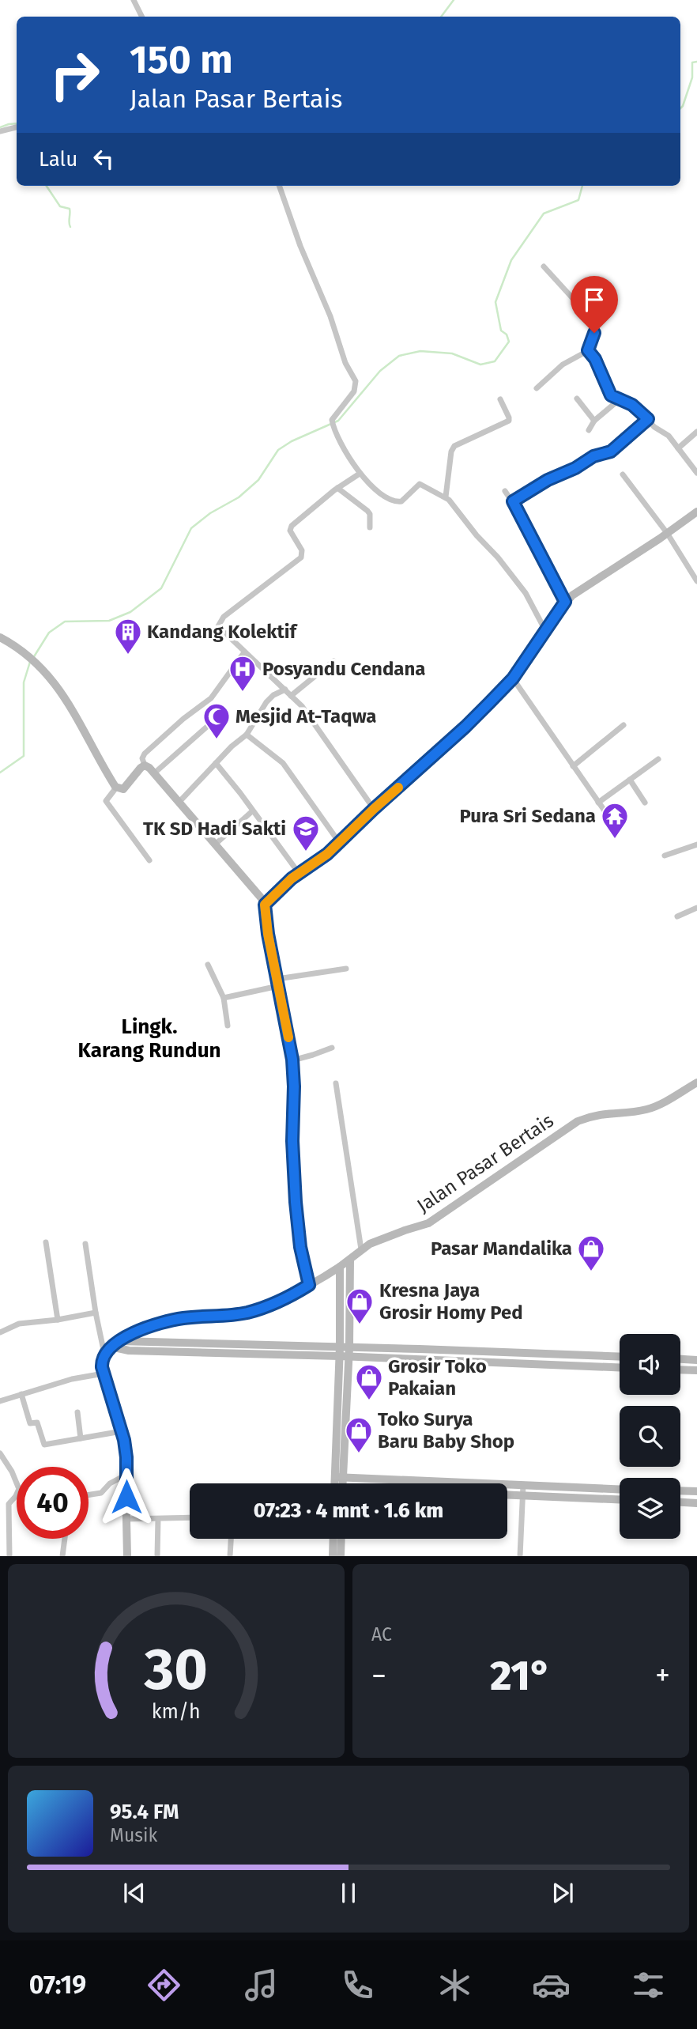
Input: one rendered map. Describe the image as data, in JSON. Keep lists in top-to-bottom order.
{
  "streets": {
    "street": ["Jalan Pasar Bertais"]
  },
  "districts": ["Lingk. Karang Rundun"],
  "places": {
    "building": ["Kandang Kolektif"],
    "hospital": ["Posyandu Cendana"],
    "mosque": ["Mesjid At-Taqwa"],
    "temple": ["Pura Sri Sedana"],
    "school or university": ["TK SD Hadi Sakti"],
    "shop": [
      "Pasar Mandalika",
      "Kresna Jaya Grosir Homy Ped",
      "Grosir Toko Pakaian",
      "Toko Surya Baru Baby Shop"
    ]
  },
  "page": {
    "turn": ["150 m", "Jalan Pasar Bertais"],
    "then": "Lalu",
    "limit": "40",
    "trip": "07:23 · 4 mnt · 1.6 km",
    "tile": "AC",
    "heat": ["−", "21°", "+"],
    "song": ["95.4 FM", "Musik"],
    "tabs": "07:19",
    "gauge": ["30", "km/h"]
  }
}
